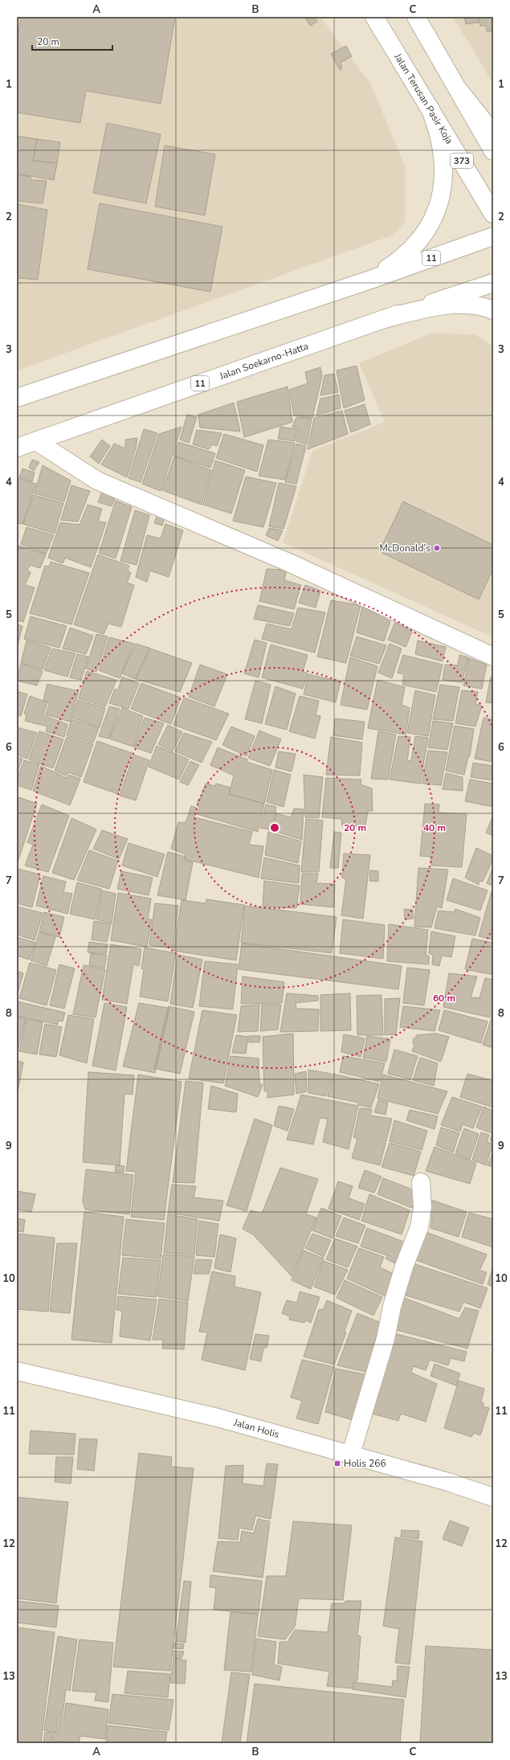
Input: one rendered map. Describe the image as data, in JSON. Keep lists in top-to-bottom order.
{
  "streets": {
    "main road": [
      "Jalan Terusan Pasir Koja",
      "373",
      "11",
      "Jalan Soekarno-Hatta",
      "Jalan Holis"
    ]
  },
  "places": {
    "other": ["McDonald's"],
    "transit": ["Holis 266"]
  },
  "scale_bar": "20 m",
  "grid": {
    "columns": ["A", "B", "C"],
    "rows": [
      "1",
      "2",
      "3",
      "4",
      "5",
      "6",
      "7",
      "8",
      "9",
      "10",
      "11",
      "12",
      "13"
    ]
  },
  "rings": ["20 m", "40 m", "60 m"]
}
